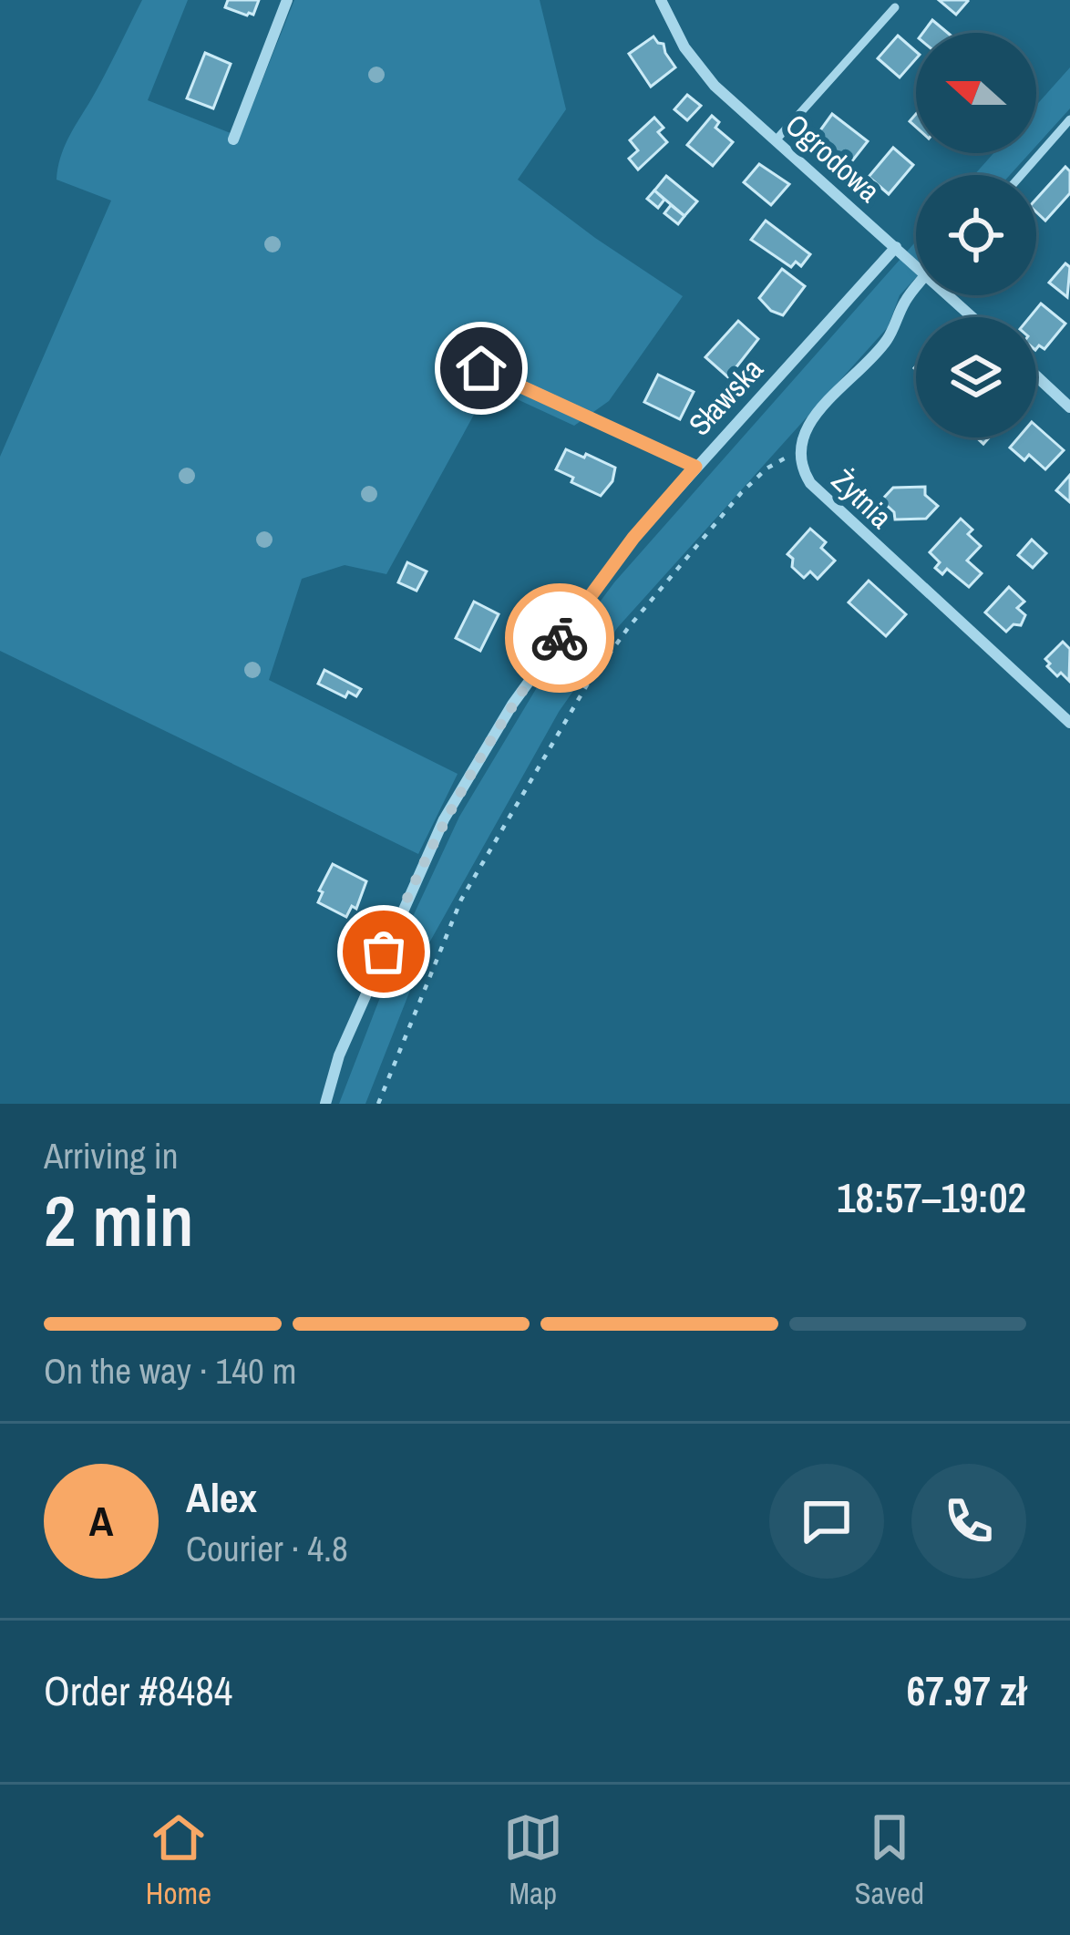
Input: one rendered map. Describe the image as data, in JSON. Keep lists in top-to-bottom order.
{
  "streets": {
    "street": ["Ogrodowa", "Sławska", "Żytnia"]
  },
  "crossings": [
    ["Ogrodowa", "Sławska"]
  ],
  "north": "left",
  "page": {
    "heading": ["2 min", "Arriving in", "18:57–19:02"],
    "panel": [
      "Alex",
      "Courier · 4.8",
      "Order #8484",
      "67.97 zł"
    ],
    "bar": "On the way · 140 m",
    "round": "A",
    "tabs": ["Home", "Map", "Saved"]
  }
}
